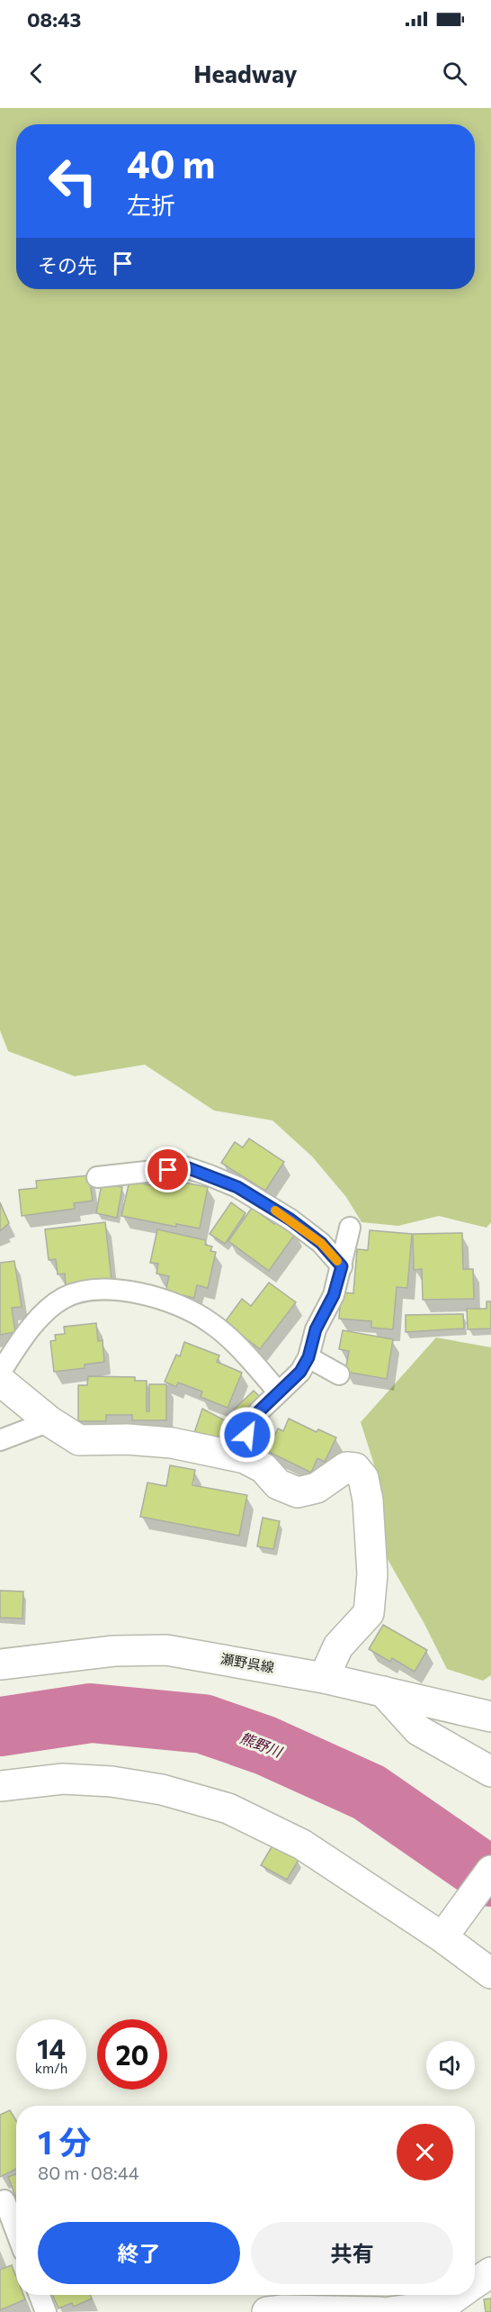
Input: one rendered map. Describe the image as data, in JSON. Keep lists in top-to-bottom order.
{
  "streets": {
    "street": ["瀬野呉線"]
  },
  "water": ["熊野川"],
  "page": {
    "status": "08:43",
    "header": "Headway",
    "turn": ["40 m", "左折"],
    "then": "その先",
    "speed": "14 km/h",
    "limit": "20",
    "heading": ["1 分", "80 m · 08:44"],
    "buttons": ["終了", "共有"]
  }
}
